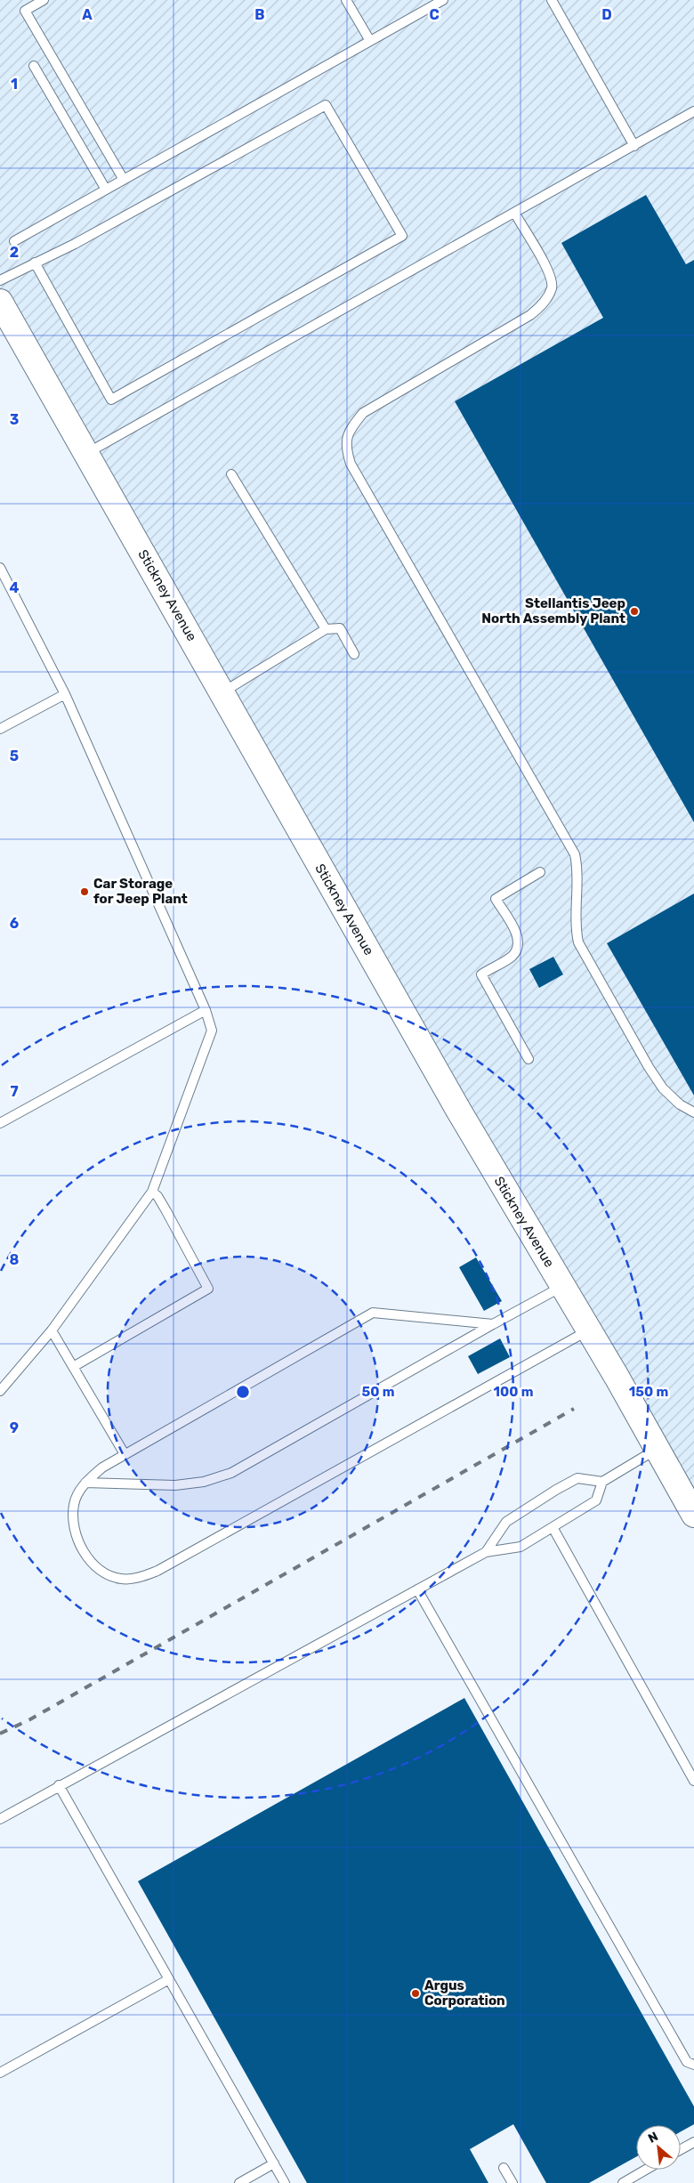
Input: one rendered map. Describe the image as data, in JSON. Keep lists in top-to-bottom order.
{
  "streets": {
    "street": ["Stickney Avenue"]
  },
  "places": ["Stellantis Jeep North Assembly Plant", "Car Storage for Jeep Plant", "Argus Corporation"],
  "north": "top left",
  "grid": {
    "columns": [
      "A",
      "B",
      "C",
      "D"
    ],
    "rows": [
      "1",
      "2",
      "3",
      "4",
      "5",
      "6",
      "7",
      "8",
      "9"
    ]
  },
  "rings": ["50 m", "100 m", "150 m"]
}
